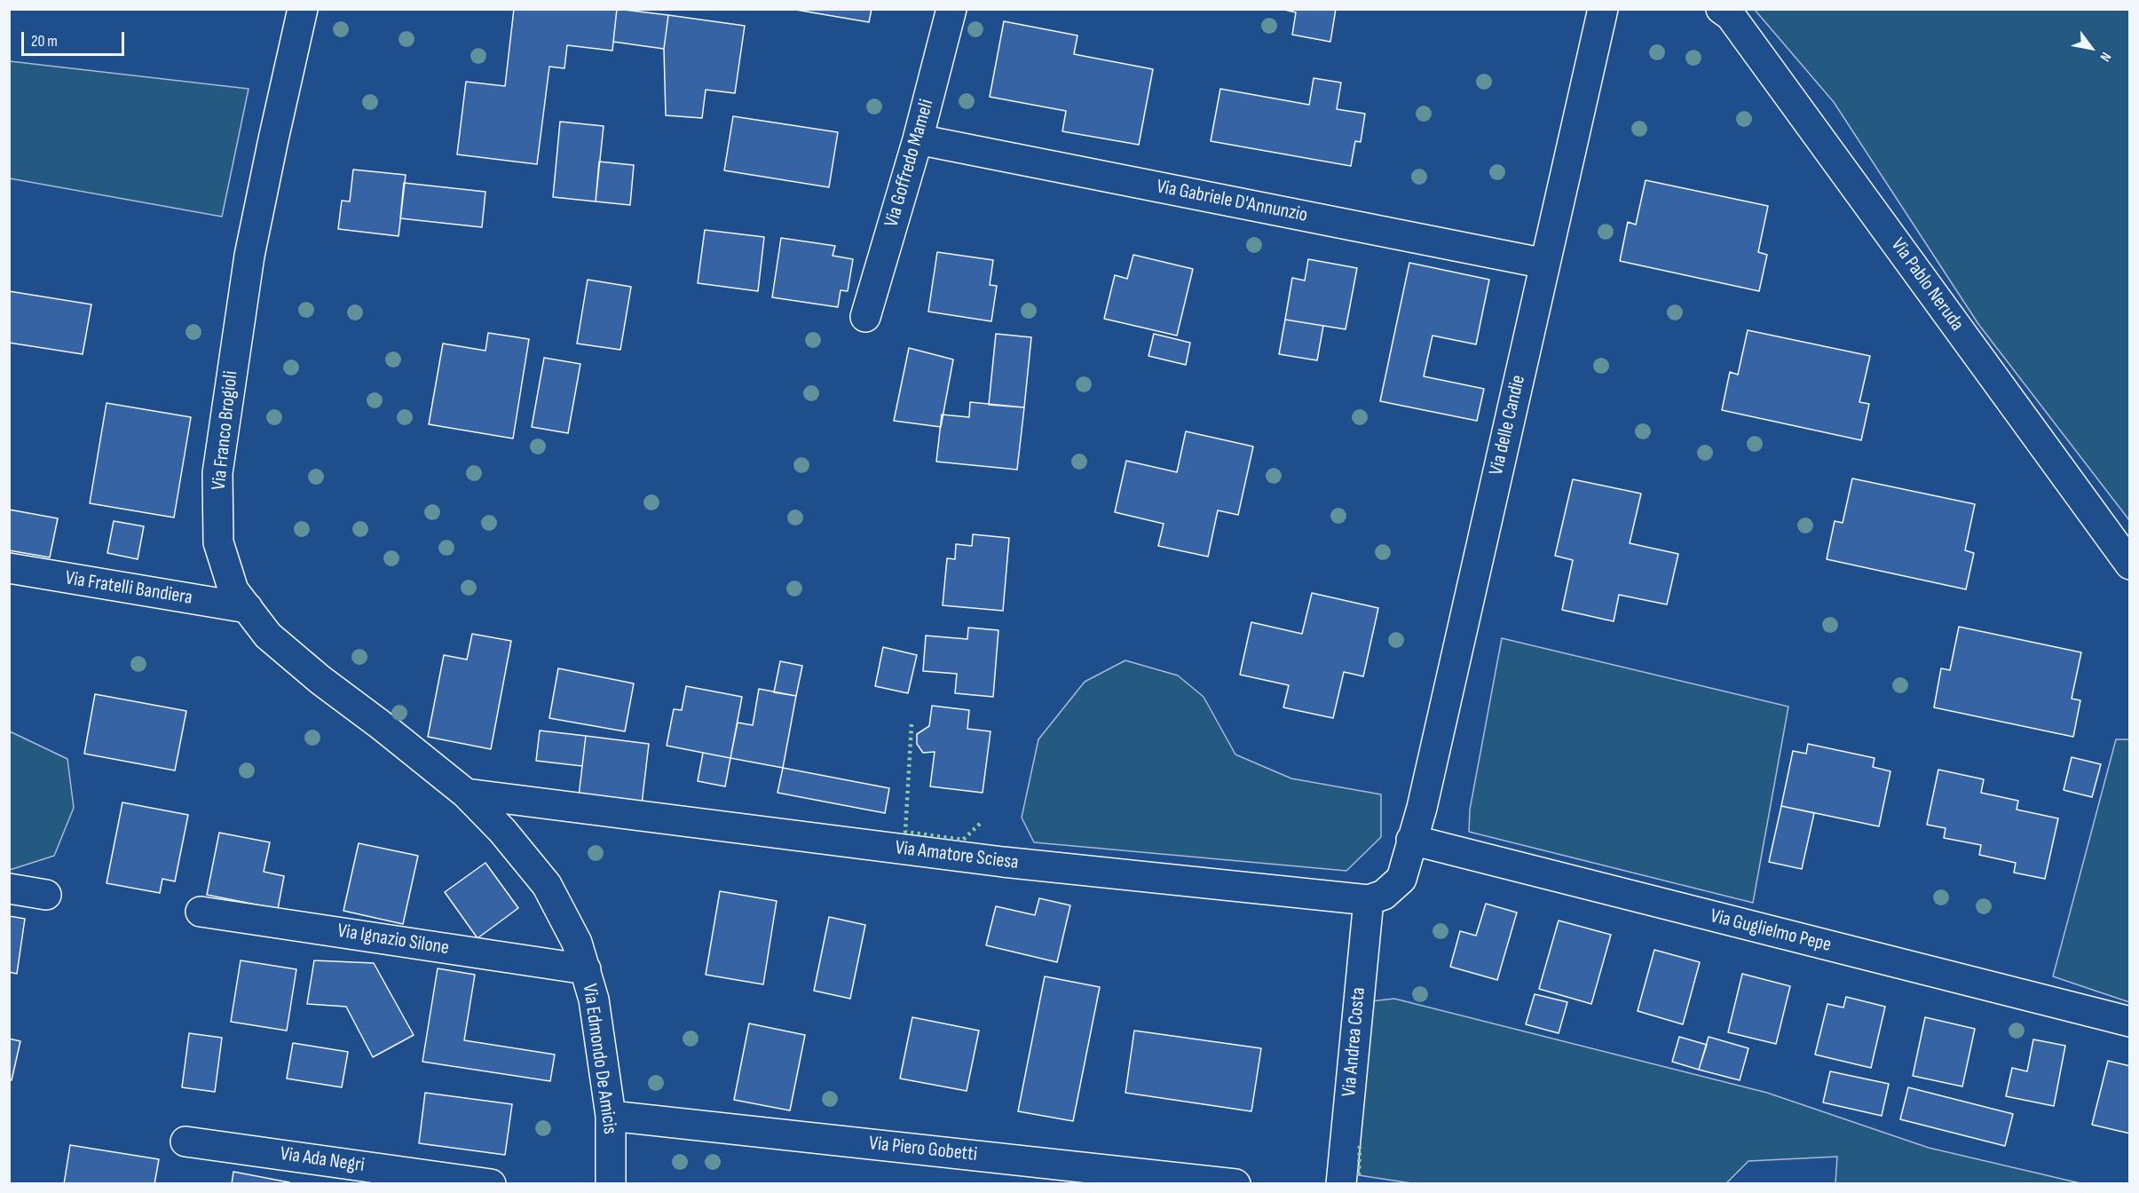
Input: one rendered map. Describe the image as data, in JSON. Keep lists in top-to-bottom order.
{
  "streets": {
    "street": [
      "Via Goffredo Mameli",
      "Via Gabriele D'Annunzio",
      "Via Pablo Neruda",
      "Via delle Candie",
      "Via Franco Brogioli",
      "Via Fratelli Bandiera",
      "Via Amatore Sciesa",
      "Via Guglielmo Pepe",
      "Via Ignazio Silone",
      "Via Andrea Costa",
      "Via Edmondo De Amicis",
      "Via Piero Gobetti",
      "Via Ada Negri"
    ]
  },
  "crossings": [
    ["Via Goffredo Mameli", "Via Gabriele D'Annunzio"],
    ["Via Gabriele D'Annunzio", "Via delle Candie"],
    ["Via delle Candie", "Via Guglielmo Pepe"],
    ["Via Franco Brogioli", "Via Fratelli Bandiera"],
    ["Via Franco Brogioli", "Via Amatore Sciesa"],
    ["Via Franco Brogioli", "Via Edmondo De Amicis"],
    ["Via Amatore Sciesa", "Via Andrea Costa"],
    ["Via Ignazio Silone", "Via Edmondo De Amicis"],
    ["Via Edmondo De Amicis", "Via Piero Gobetti"]
  ],
  "scale_bar": "20 m",
  "north": "bottom right"
}
